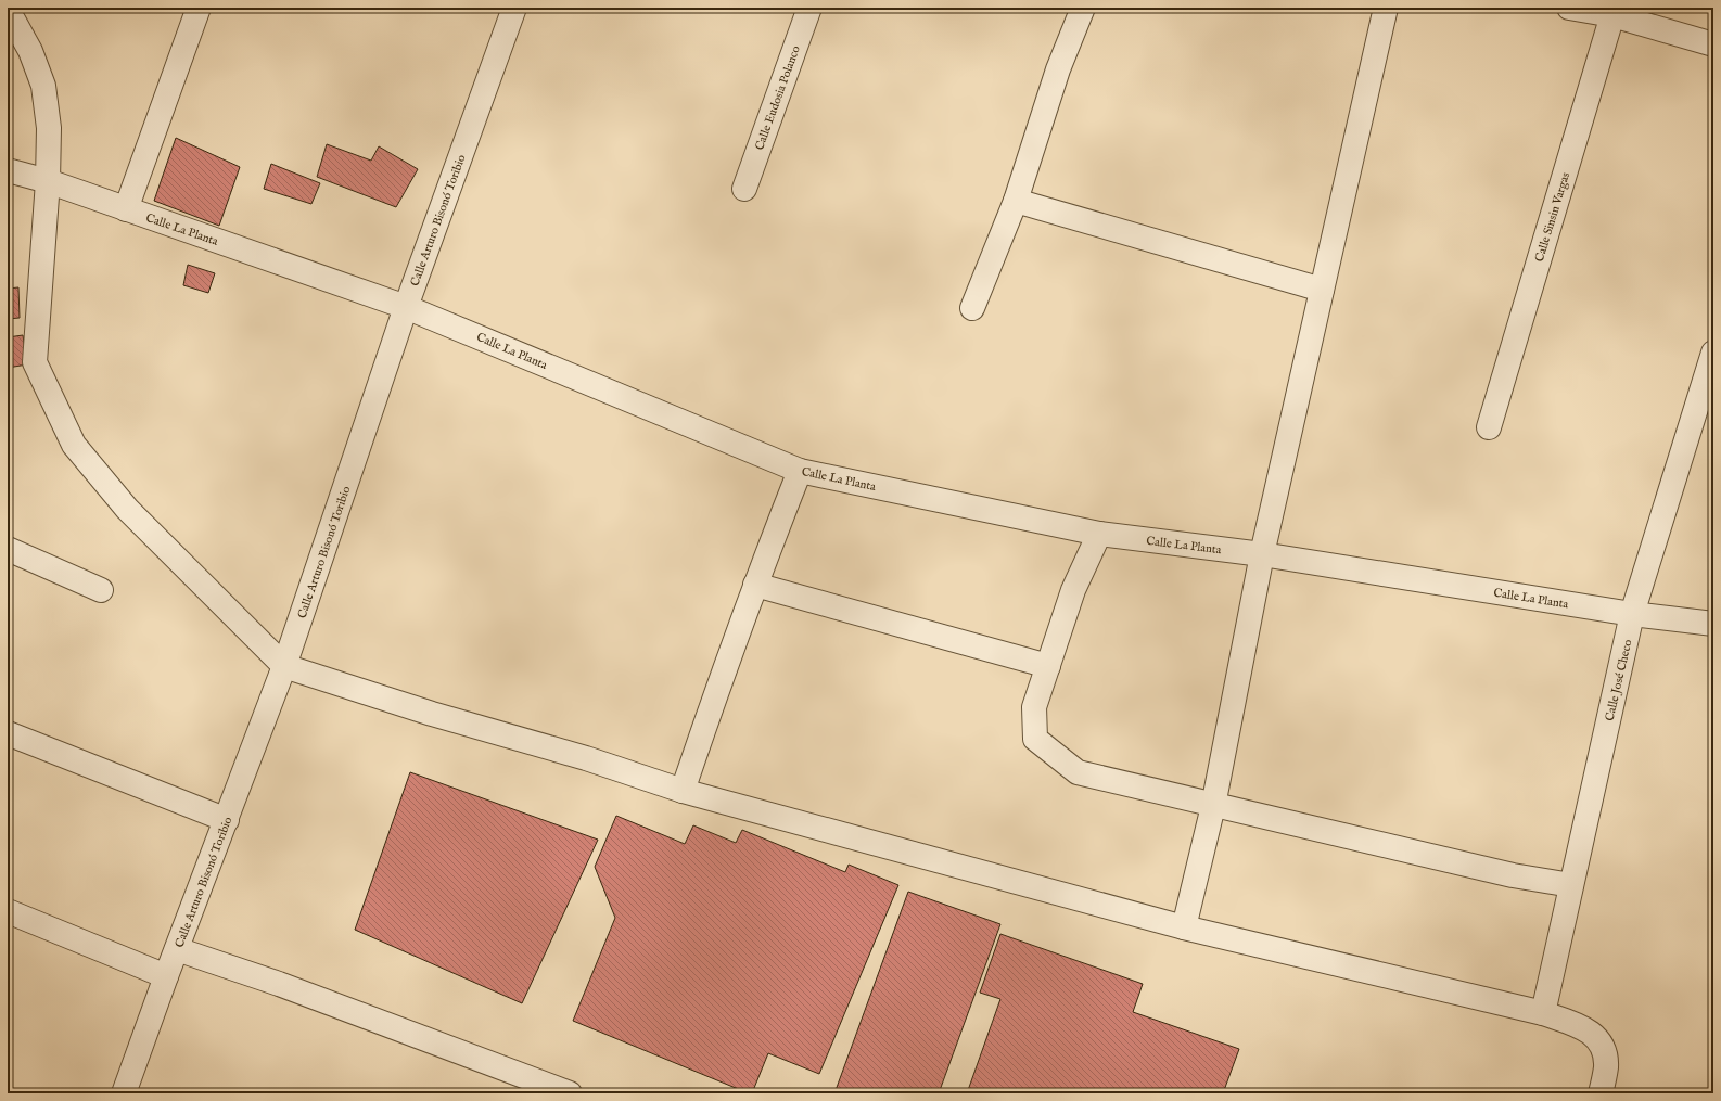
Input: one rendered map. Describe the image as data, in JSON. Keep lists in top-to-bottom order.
{
  "streets": {
    "street": [
      "Calle Eudosia Polanco",
      "Calle Sinsin Vargas",
      "Calle Arturo Bisonó Toribio",
      "Calle La Planta",
      "Calle José Checo"
    ]
  },
  "crossings": [
    ["Calle Arturo Bisonó Toribio", "Calle La Planta"],
    ["Calle La Planta", "Calle José Checo"]
  ]
}
